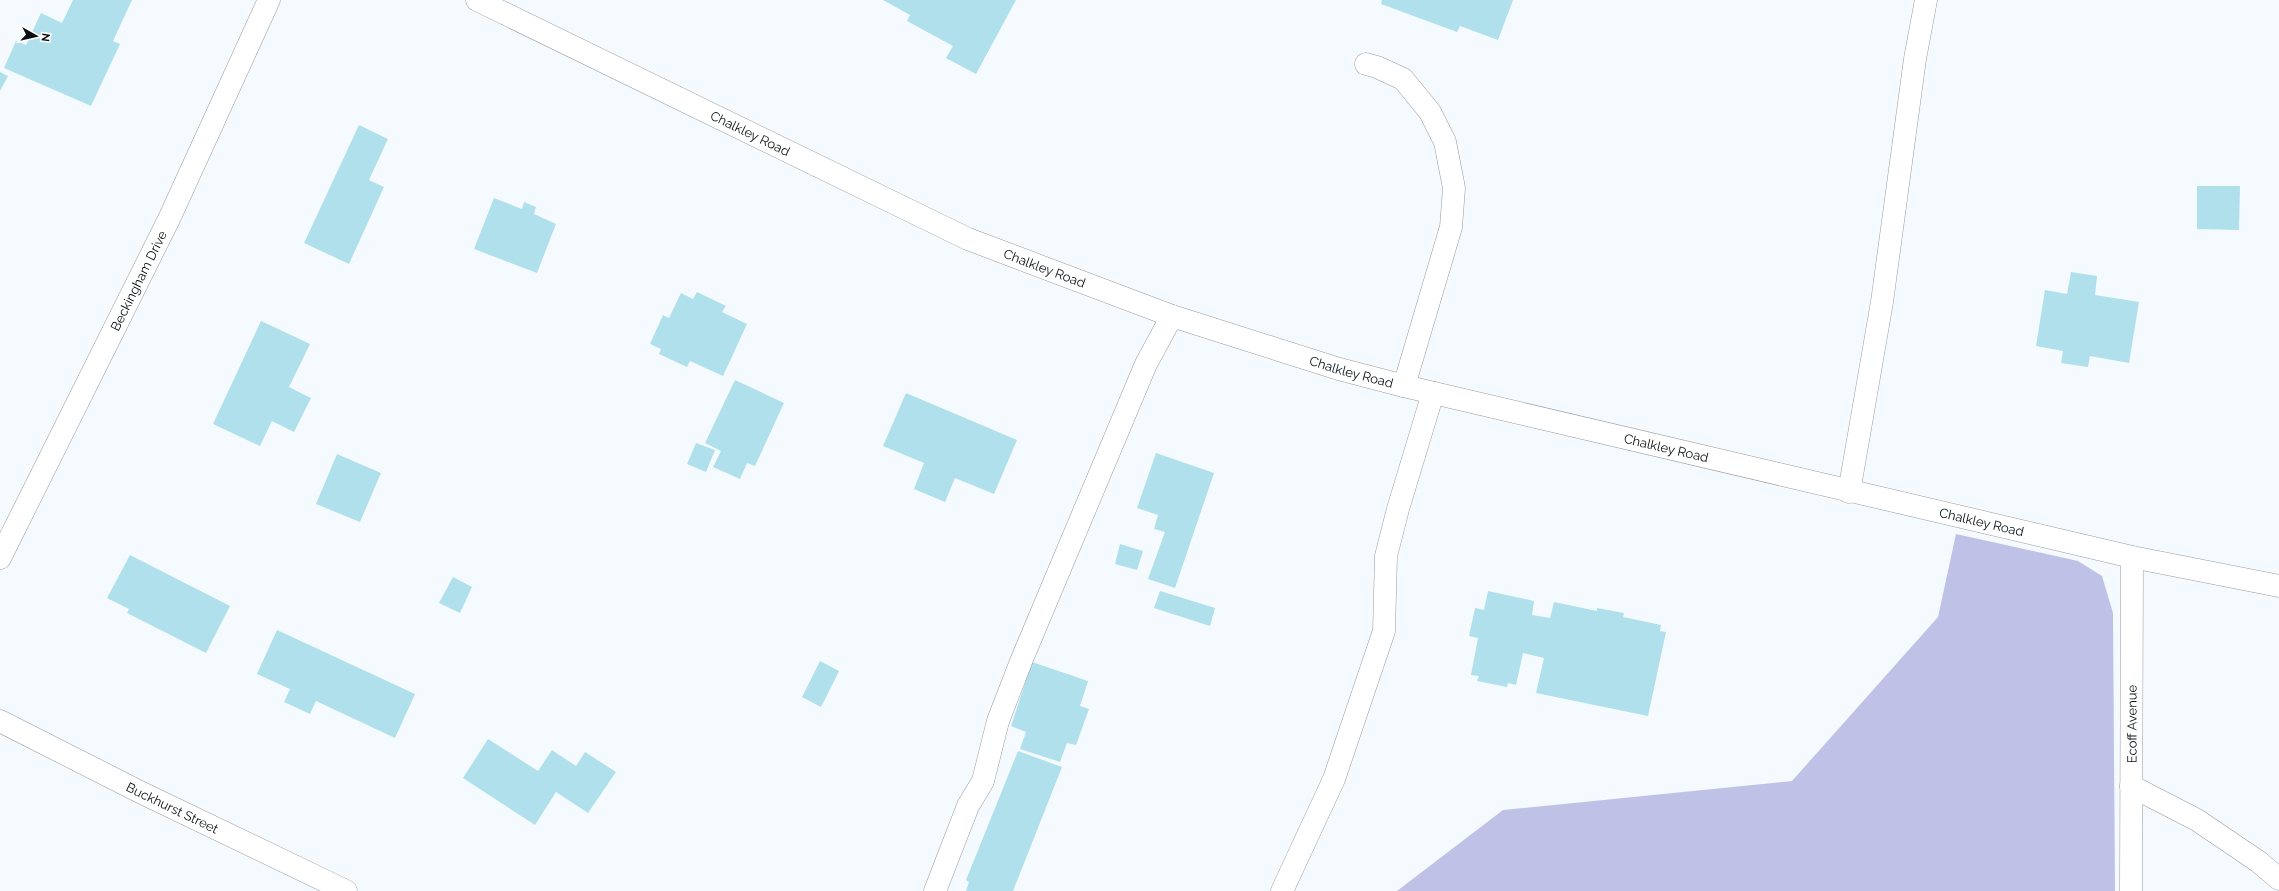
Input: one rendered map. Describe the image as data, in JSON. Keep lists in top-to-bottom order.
{
  "streets": {
    "street": [
      "Chalkley Road",
      "Beckingham Drive",
      "Ecoff Avenue",
      "Buckhurst Street"
    ]
  },
  "crossings": [
    ["Chalkley Road", "Ecoff Avenue"]
  ],
  "north": "right"
}
